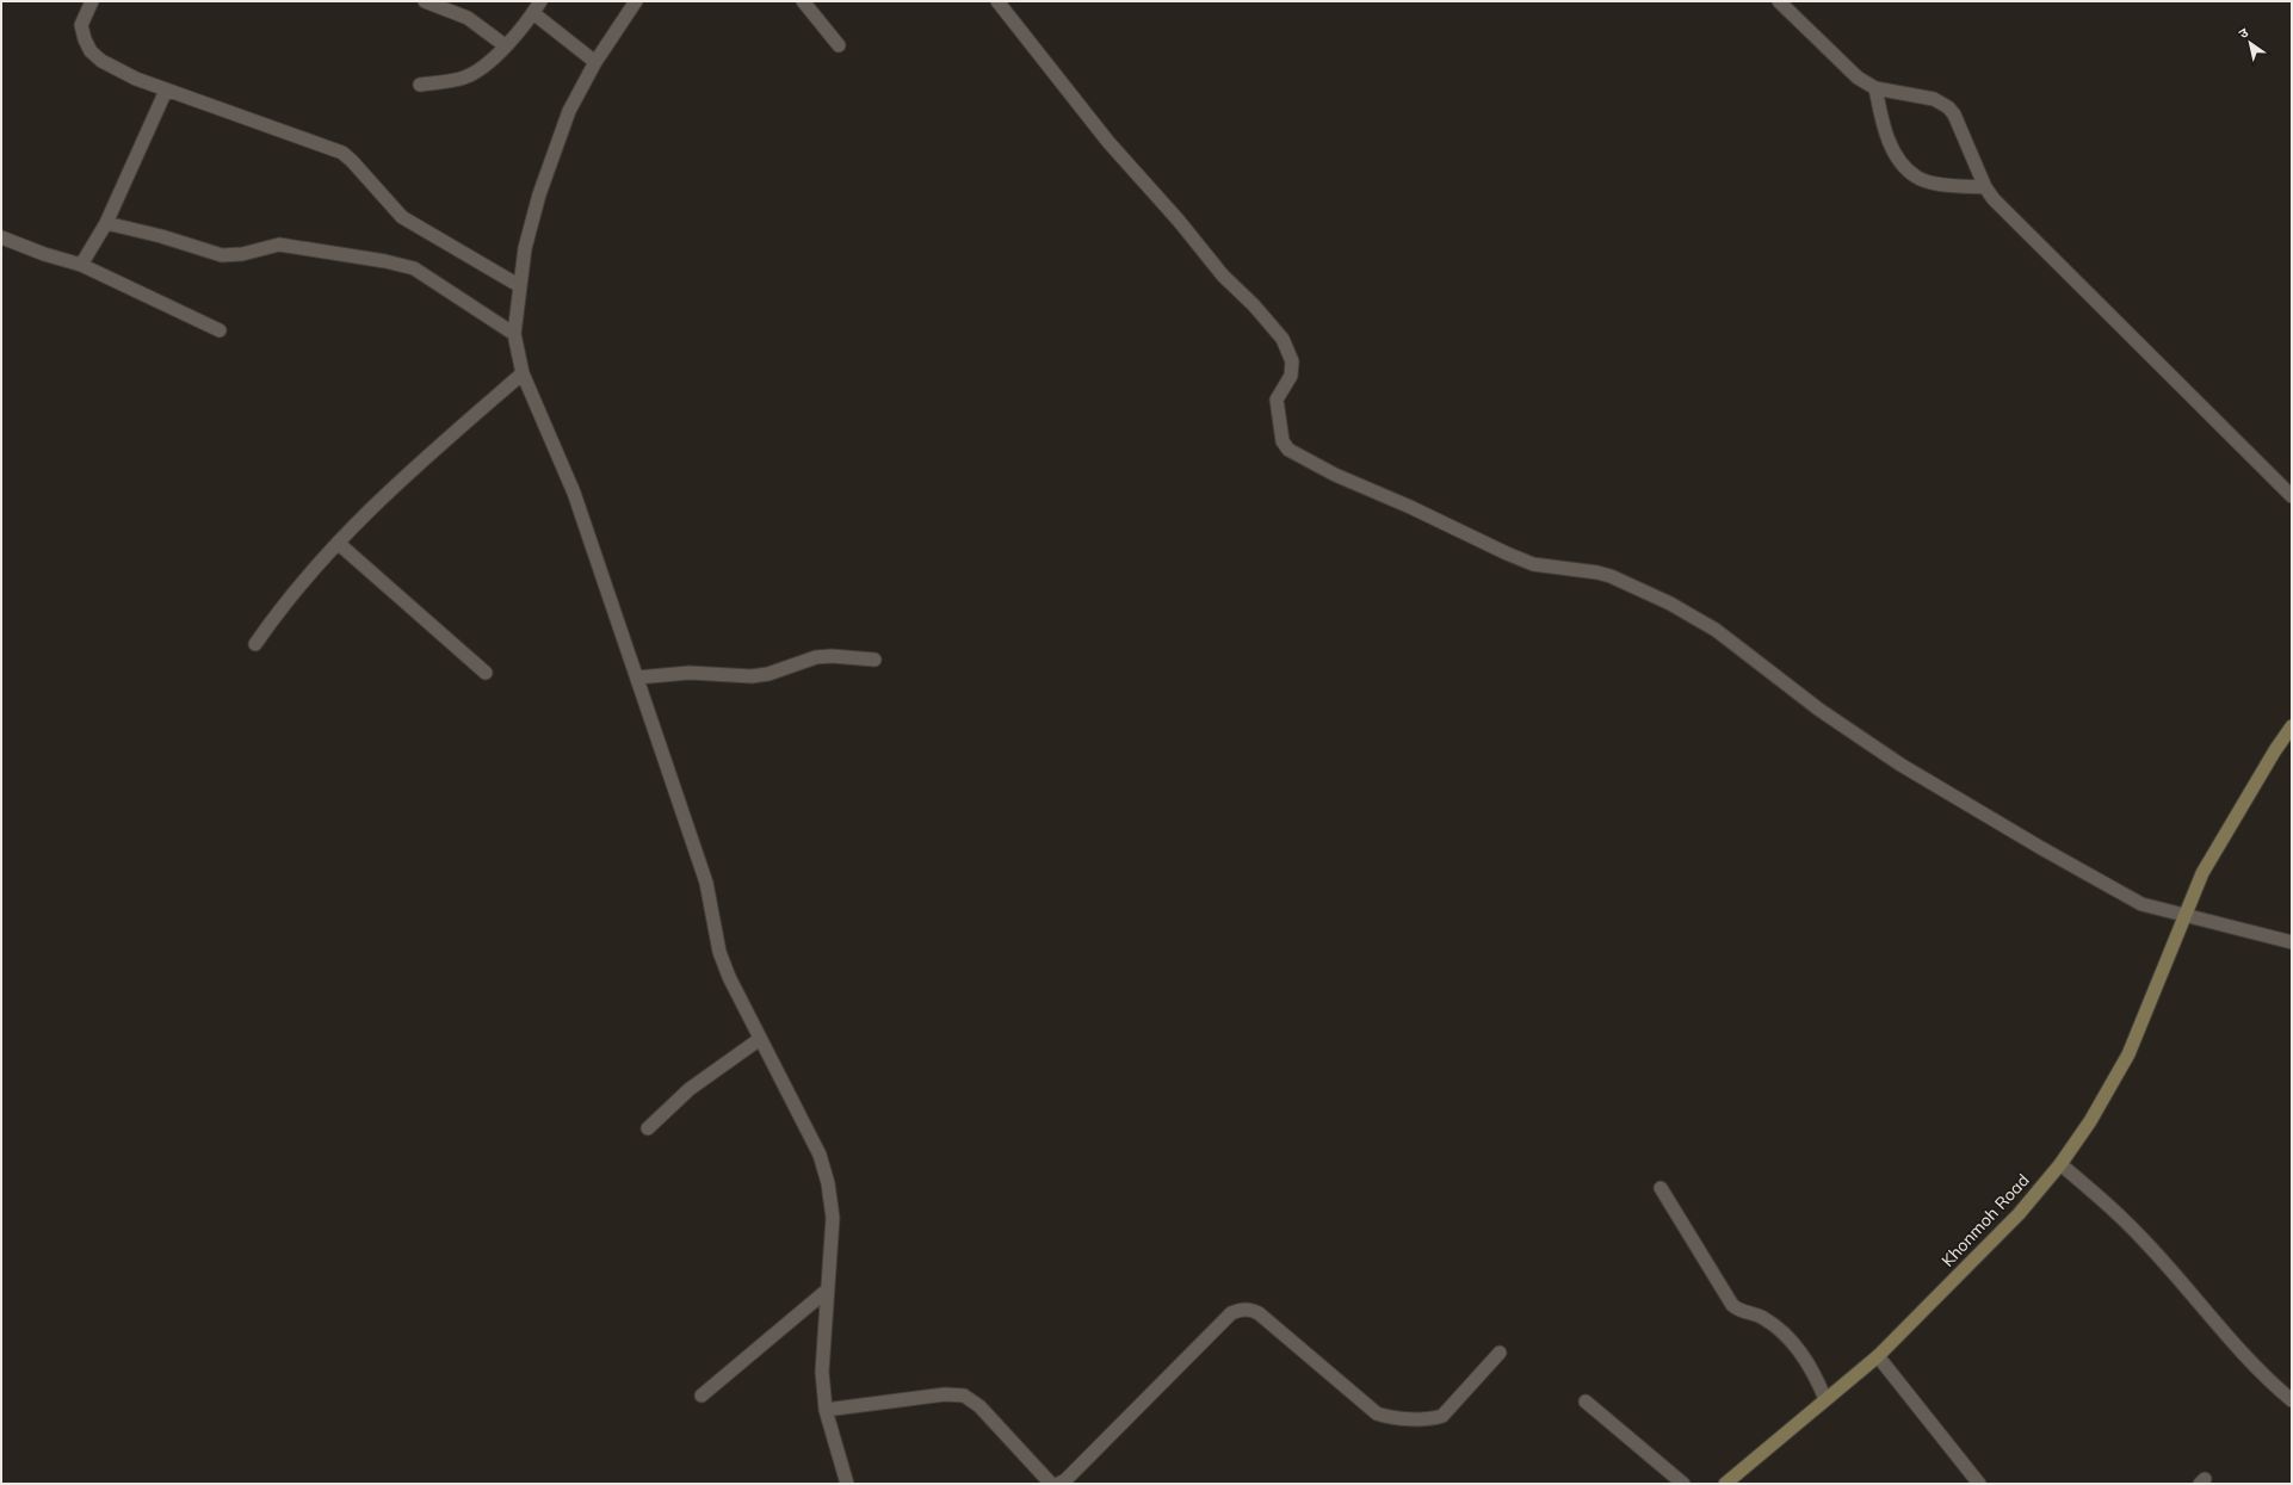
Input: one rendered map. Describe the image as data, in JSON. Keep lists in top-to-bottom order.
{
  "streets": {
    "main road": ["Khonmoh Road"]
  },
  "north": "top left"
}
